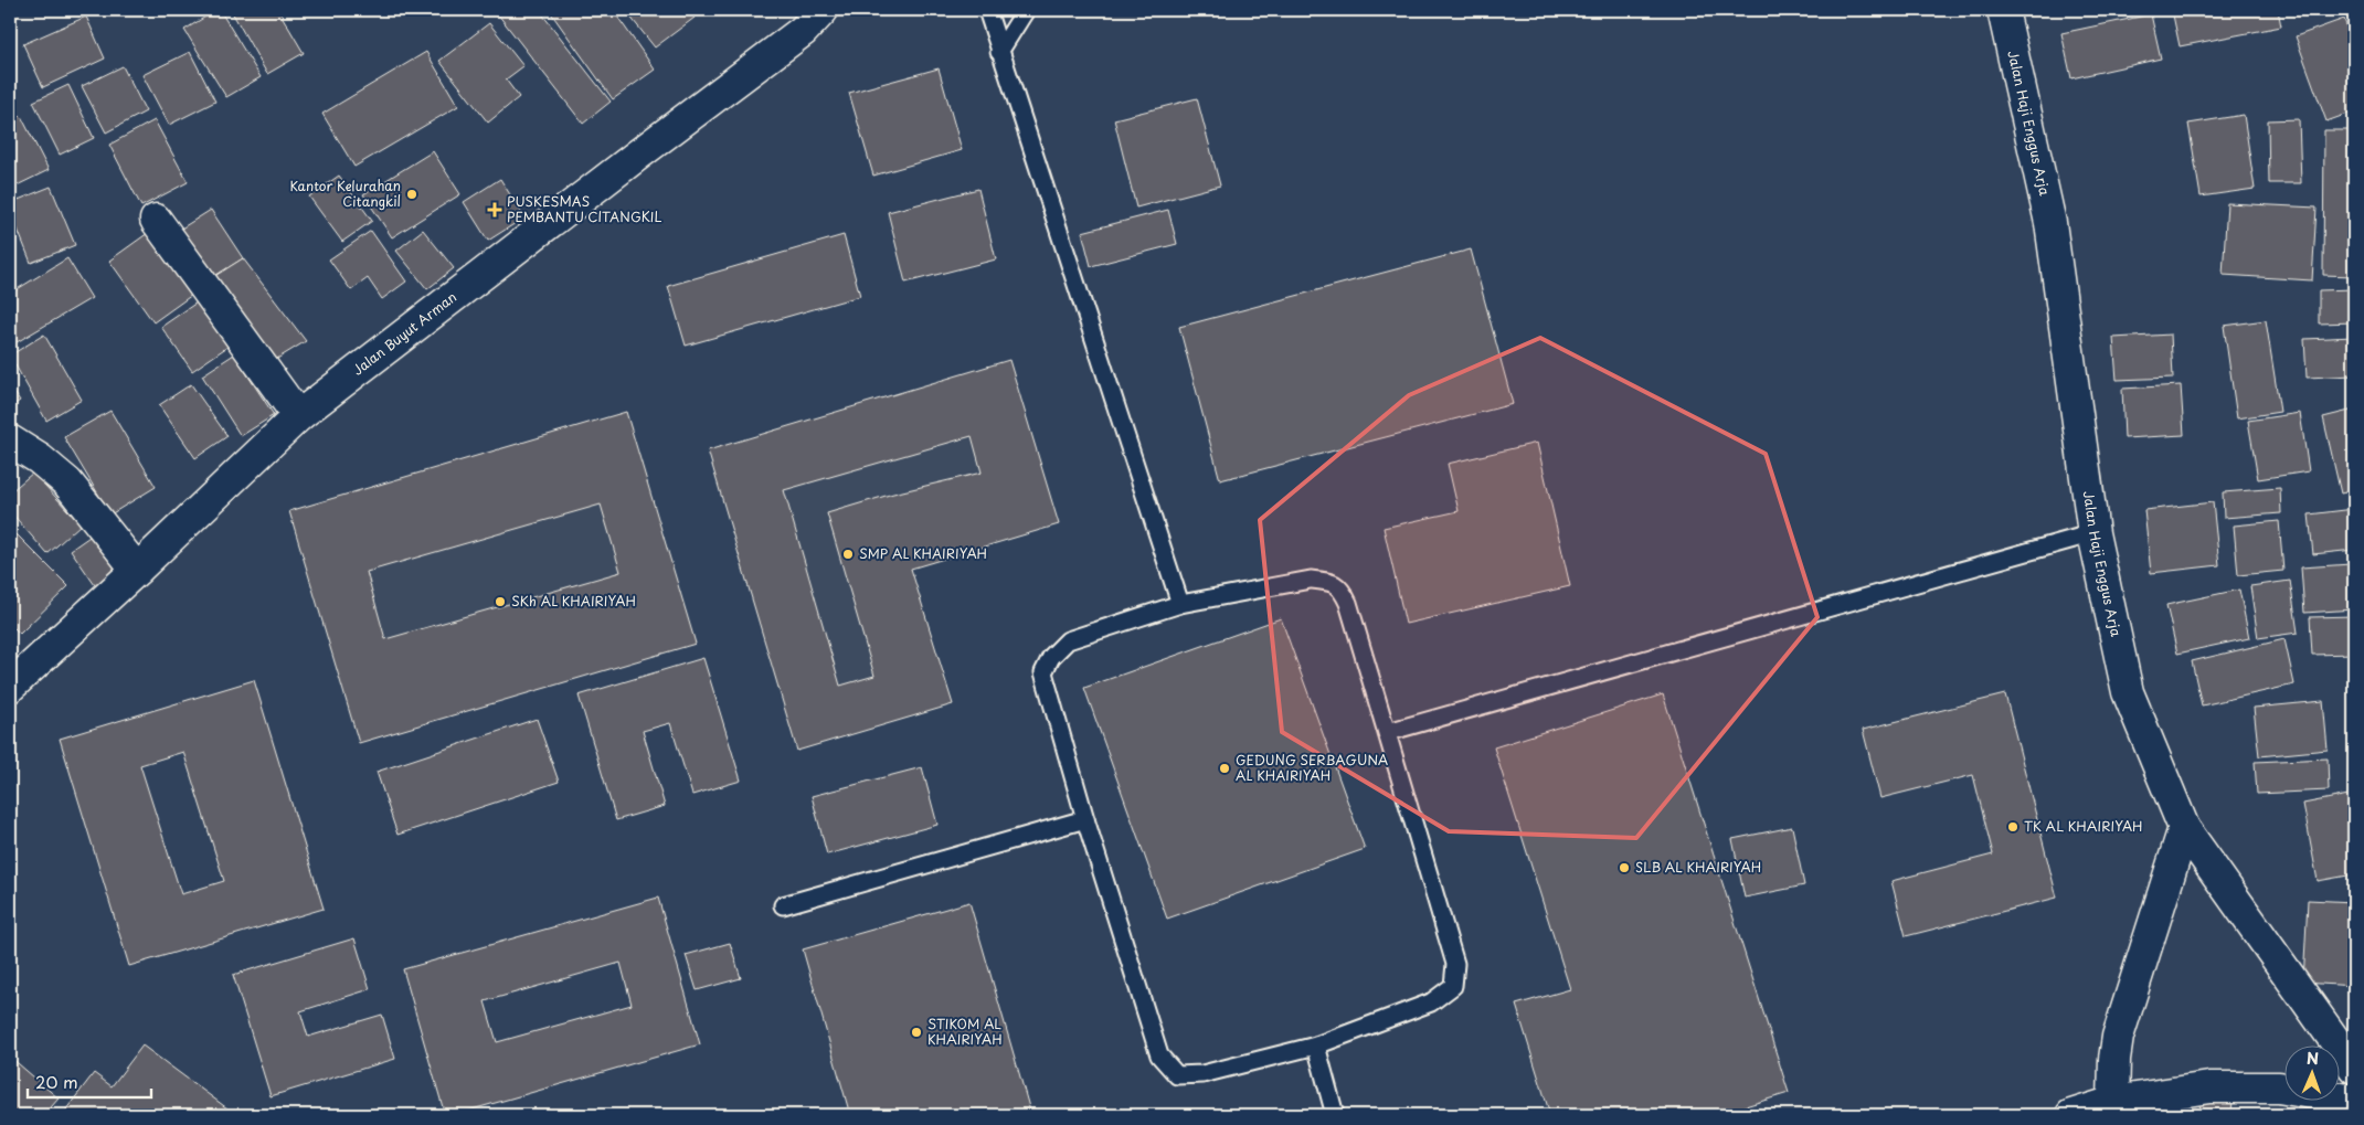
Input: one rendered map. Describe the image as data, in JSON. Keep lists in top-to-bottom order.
{
  "streets": {
    "street": ["Jalan Haji Enggus Arja", "Jalan Buyut Arman"]
  },
  "places": {
    "other": [
      "Kantor Kelurahan Citangkil",
      "SMP AL KHAIRIYAH",
      "SKh AL KHAIRIYAH",
      "GEDUNG SERBAGUNA AL KHAIRIYAH",
      "TK AL KHAIRIYAH",
      "SLB AL KHAIRIYAH",
      "STIKOM AL KHAIRIYAH"
    ],
    "health": ["PUSKESMAS PEMBANTU CITANGKIL"]
  },
  "scale_bar": "20 m",
  "north": "top"
}
